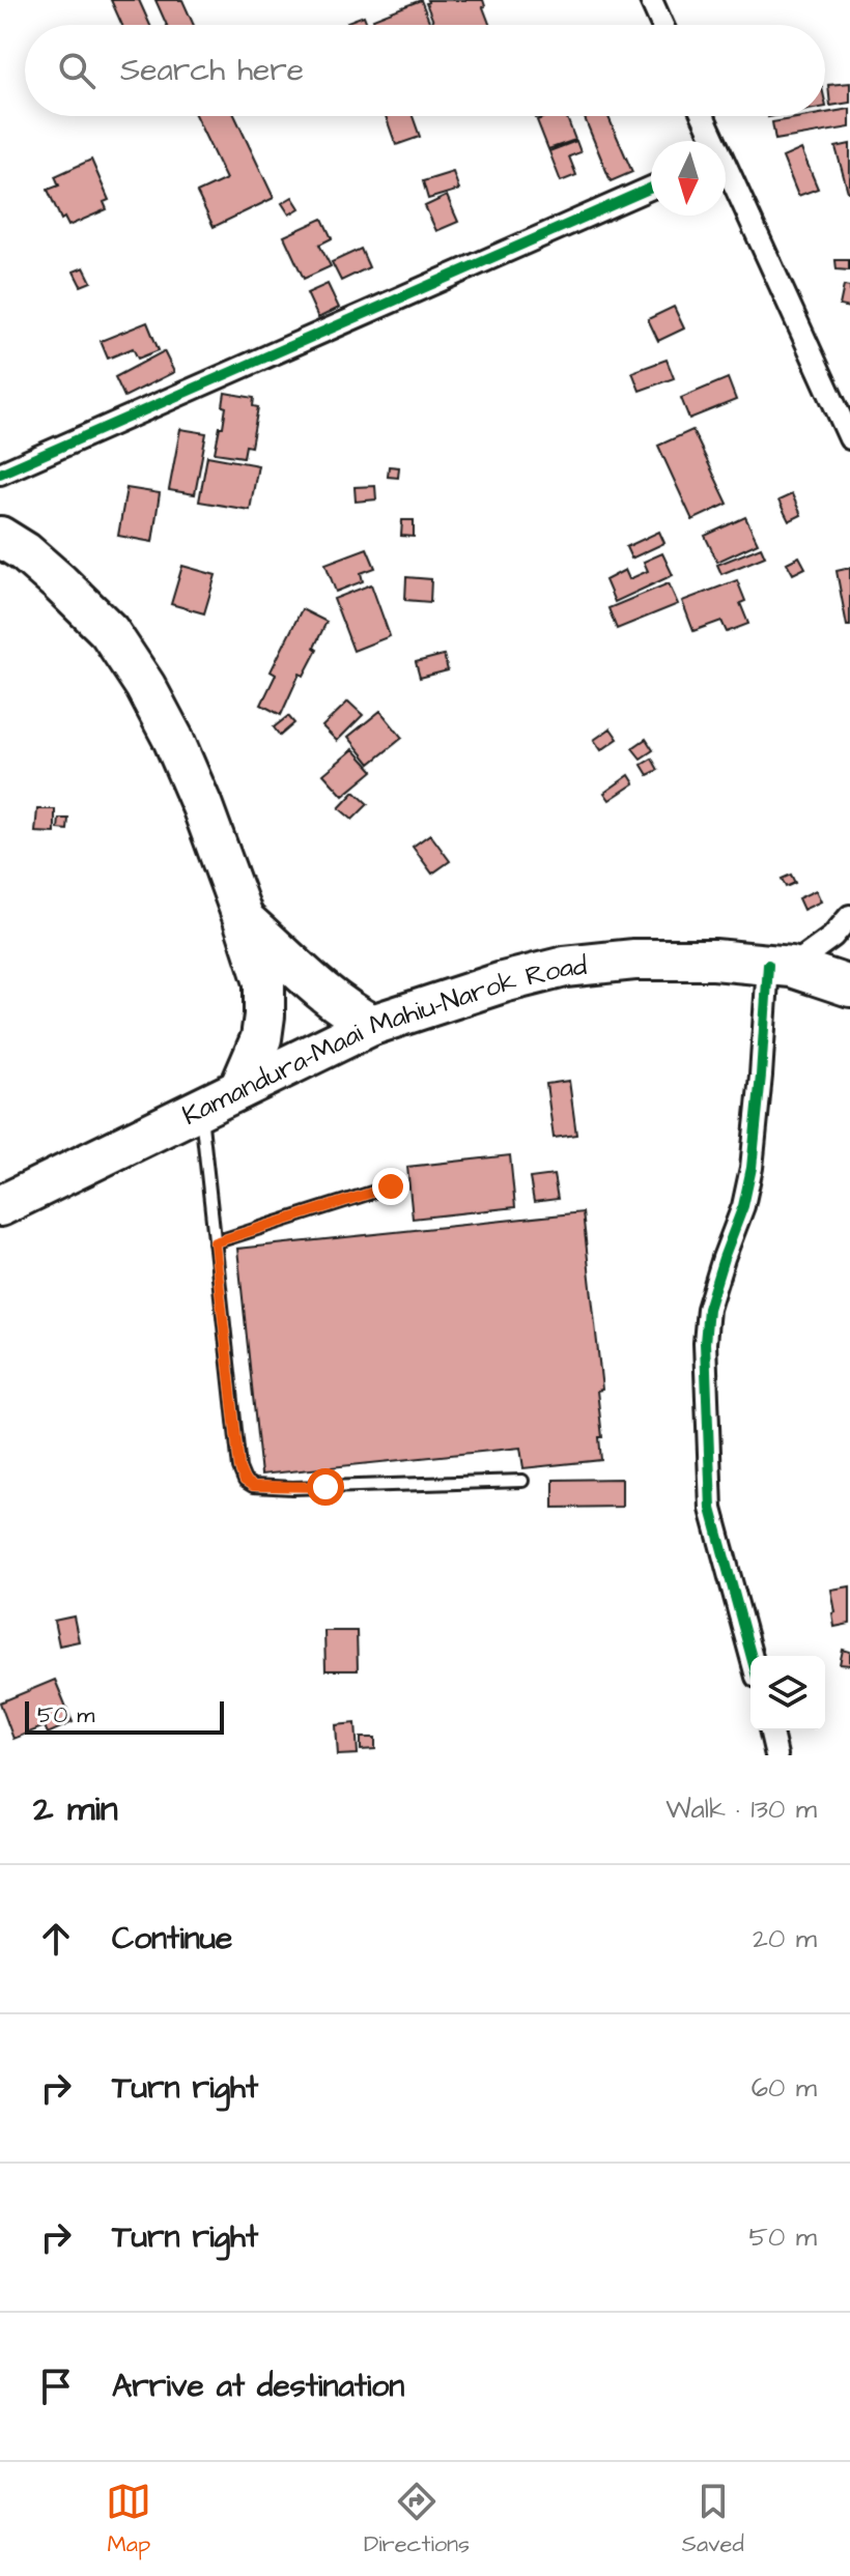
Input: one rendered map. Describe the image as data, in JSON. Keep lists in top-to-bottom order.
{
  "streets": {
    "highway": ["Kamandura-Maai Mahiu-Narok Road"]
  },
  "scale_bar": "50 m",
  "north": "bottom",
  "page": {
    "search": "Search here",
    "scale": "50 m",
    "heading": ["2 min", "Walk · 130 m"],
    "list": [
      ["Continue", "20 m"],
      ["Turn right", "60 m"],
      ["Turn right", "50 m"],
      "Arrive at destination"
    ],
    "nav": ["Map", "Directions", "Saved"]
  }
}
